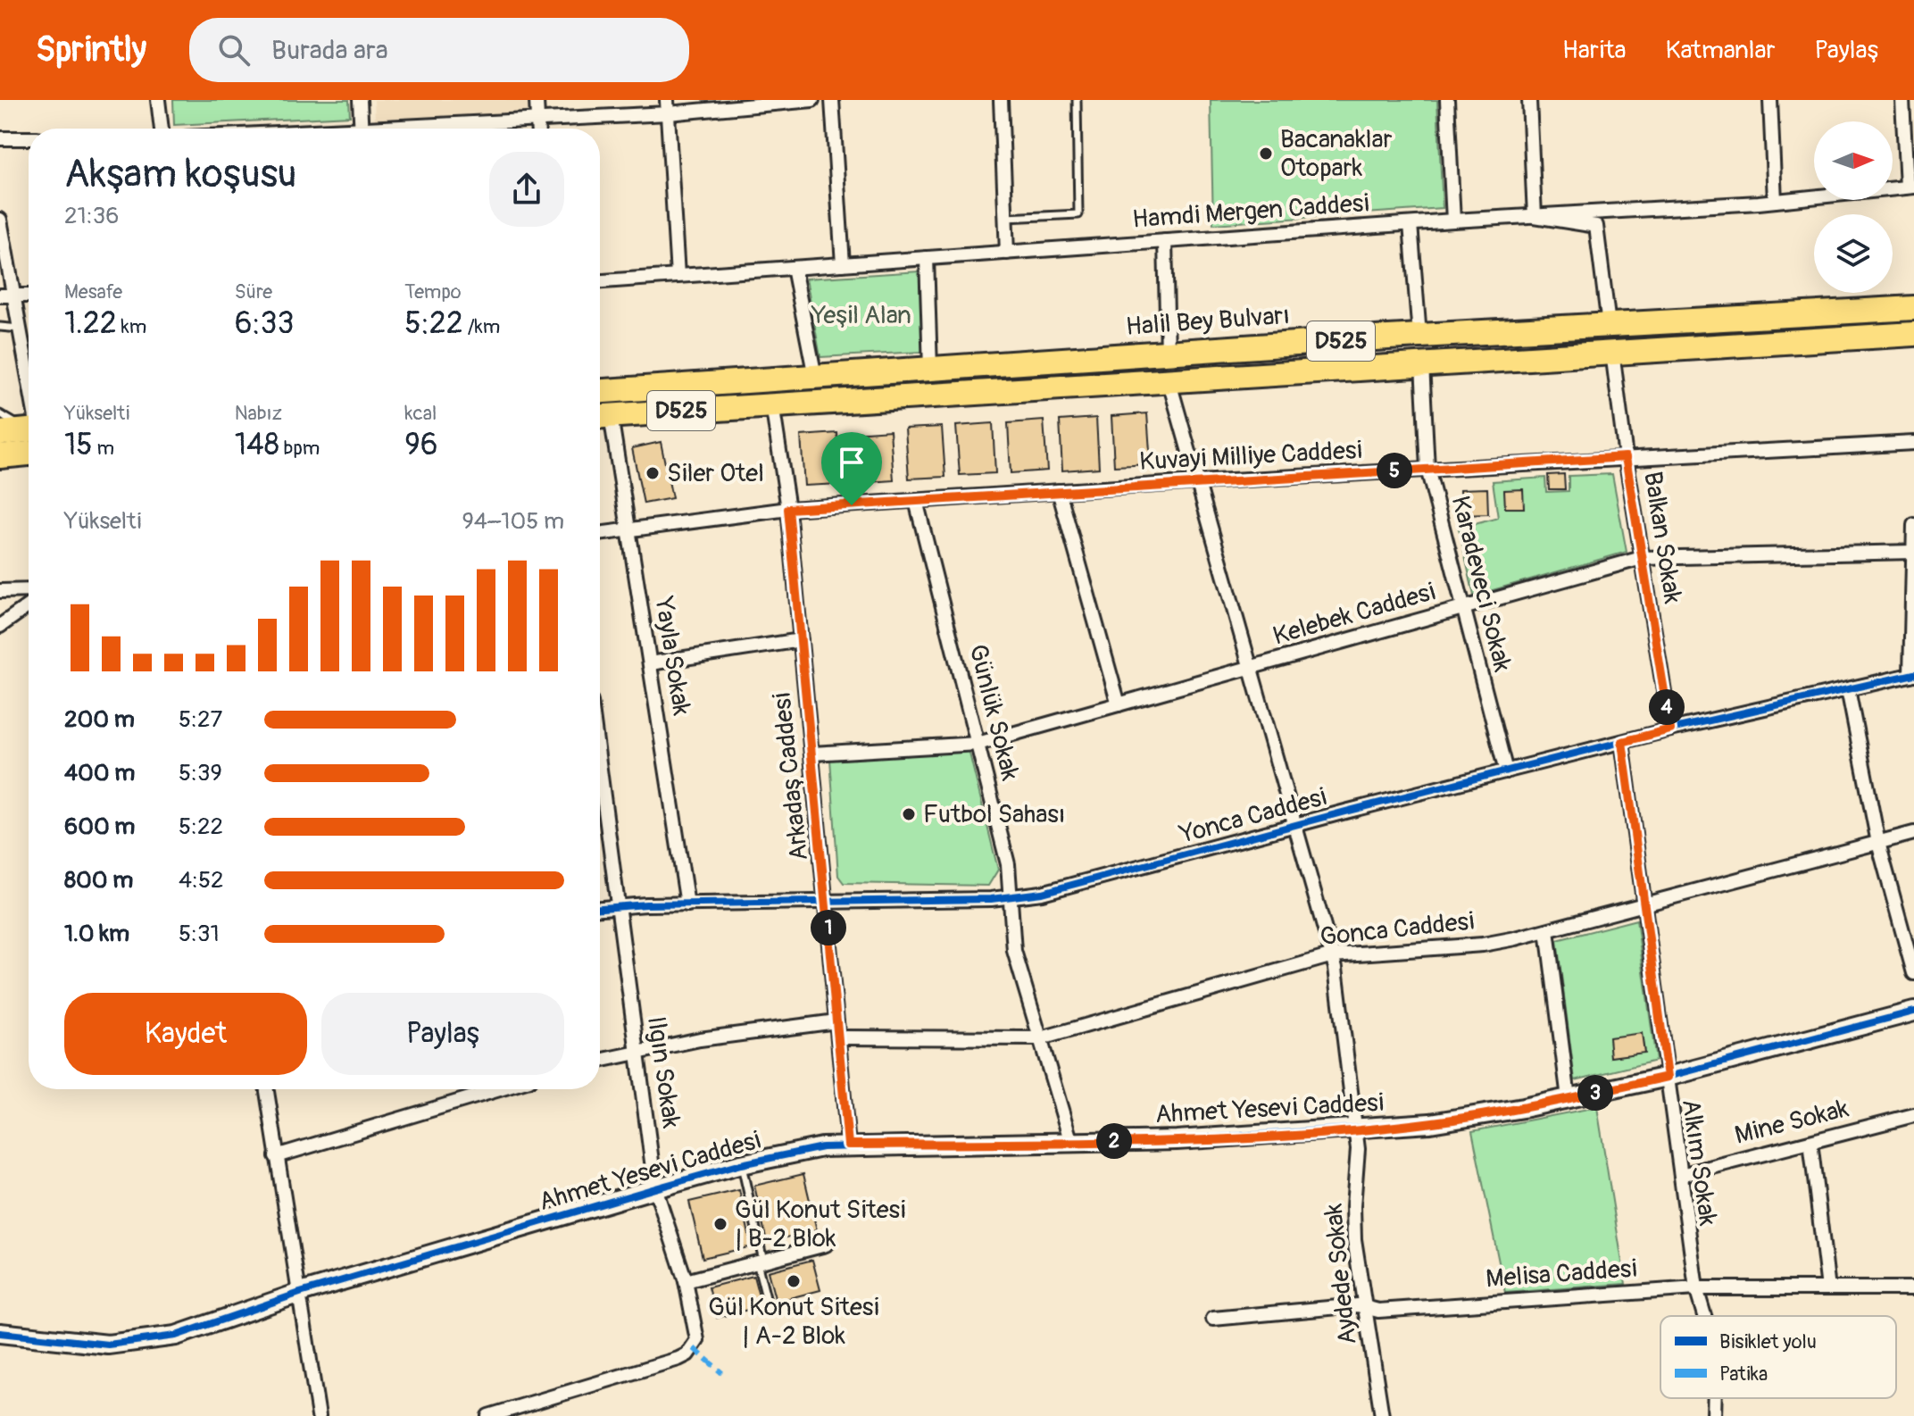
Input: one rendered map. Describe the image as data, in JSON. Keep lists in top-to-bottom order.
{
  "streets": {
    "highway": ["Halil Bey Bulvarı", "D525"],
    "street": [
      "Hamdi Mergen Caddesi",
      "Kuvayi Milliye Caddesi",
      "Balkan Sokak",
      "Karadeveci Sokak",
      "Kelebek Caddesi",
      "Yayla Sokak",
      "Günlük Sokak",
      "Arkadaş Caddesi",
      "Yonca Caddesi",
      "Gonca Caddesi",
      "Ilgın Sokak",
      "Ahmet Yesevi Caddesi",
      "Mine Sokak",
      "Alkım Sokak",
      "Aydede Sokak",
      "Melisa Caddesi"
    ]
  },
  "crossings": [
    ["D525", "Balkan Sokak"],
    ["D525", "Karadeveci Sokak"],
    ["D525", "Yayla Sokak"],
    ["D525", "Arkadaş Caddesi"],
    ["D525", "Aydede Sokak"],
    ["Kuvayi Milliye Caddesi", "Balkan Sokak"],
    ["Kuvayi Milliye Caddesi", "Karadeveci Sokak"],
    ["Kuvayi Milliye Caddesi", "Yayla Sokak"],
    ["Kuvayi Milliye Caddesi", "Günlük Sokak"],
    ["Kuvayi Milliye Caddesi", "Arkadaş Caddesi"],
    ["Kuvayi Milliye Caddesi", "Aydede Sokak"],
    ["Balkan Sokak", "Kelebek Caddesi"],
    ["Balkan Sokak", "Yonca Caddesi"],
    ["Karadeveci Sokak", "Kelebek Caddesi"],
    ["Karadeveci Sokak", "Yonca Caddesi"],
    ["Kelebek Caddesi", "Günlük Sokak"],
    ["Kelebek Caddesi", "Arkadaş Caddesi"],
    ["Kelebek Caddesi", "Aydede Sokak"],
    ["Yayla Sokak", "Yonca Caddesi"],
    ["Günlük Sokak", "Yonca Caddesi"],
    ["Günlük Sokak", "Gonca Caddesi"],
    ["Günlük Sokak", "Ahmet Yesevi Caddesi"],
    ["Arkadaş Caddesi", "Yonca Caddesi"],
    ["Arkadaş Caddesi", "Gonca Caddesi"],
    ["Arkadaş Caddesi", "Ahmet Yesevi Caddesi"],
    ["Yonca Caddesi", "Ilgın Sokak"],
    ["Yonca Caddesi", "Alkım Sokak"],
    ["Yonca Caddesi", "Aydede Sokak"],
    ["Gonca Caddesi", "Alkım Sokak"],
    ["Gonca Caddesi", "Aydede Sokak"],
    ["Ilgın Sokak", "Ahmet Yesevi Caddesi"],
    ["Ahmet Yesevi Caddesi", "Alkım Sokak"],
    ["Ahmet Yesevi Caddesi", "Aydede Sokak"],
    ["Mine Sokak", "Alkım Sokak"],
    ["Alkım Sokak", "Melisa Caddesi"],
    ["Aydede Sokak", "Melisa Caddesi"]
  ],
  "parks": ["Yeşil Alan"],
  "places": [
    "Bacanaklar Otopark",
    "Siler Otel",
    "Futbol Sahası",
    "Gül Konut Sitesi | B-2 Blok",
    "Gül Konut Sitesi | A-2 Blok"
  ],
  "legend": ["Bisiklet yolu", "Patika"],
  "north": "right",
  "page": {
    "header": "Sprintly",
    "search": "Burada ara",
    "nav": ["Harita", "Katmanlar", "Paylaş"],
    "heading": ["Akşam koşusu", "21:36"],
    "stats": [
      ["Mesafe", "1.22 km"],
      ["Süre", "6:33"],
      ["Tempo", "5:22 /km"],
      ["Yükselti", "15 m"],
      ["Nabız", "148 bpm"],
      ["kcal", "96"]
    ],
    "pins": [
      "5",
      "4",
      "1",
      "3",
      "2"
    ],
    "chart": ["Yükselti", "94–105 m"],
    "list": [
      {
        "name": "200 m",
        "note": "5:27"
      },
      {
        "name": "400 m",
        "note": "5:39"
      },
      {
        "name": "600 m",
        "note": "5:22"
      },
      {
        "name": "800 m",
        "note": "4:52"
      },
      {
        "name": "1.0 km",
        "note": "5:31"
      }
    ],
    "buttons": ["Kaydet", "Paylaş"]
  }
}
